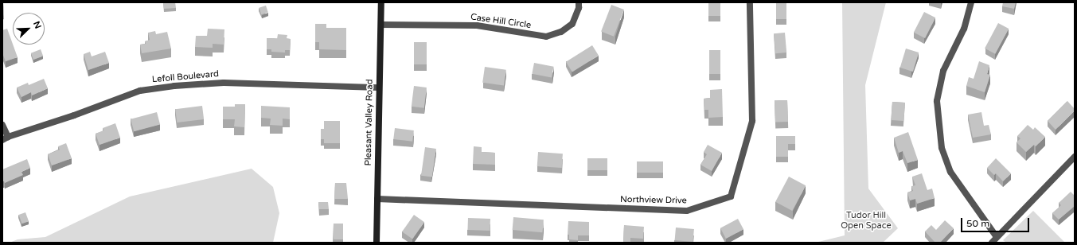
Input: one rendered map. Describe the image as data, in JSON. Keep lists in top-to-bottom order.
{
  "streets": {
    "main road": ["Pleasant Valley Road"],
    "street": ["Case Hill Circle", "Lefoll Boulevard", "Northview Drive"]
  },
  "crossings": [
    ["Case Hill Circle", "Pleasant Valley Road"],
    ["Lefoll Boulevard", "Pleasant Valley Road"],
    ["Pleasant Valley Road", "Northview Drive"]
  ],
  "parks": ["Tudor Hill Open Space"],
  "scale_bar": "50 m",
  "north": "top right"
}
